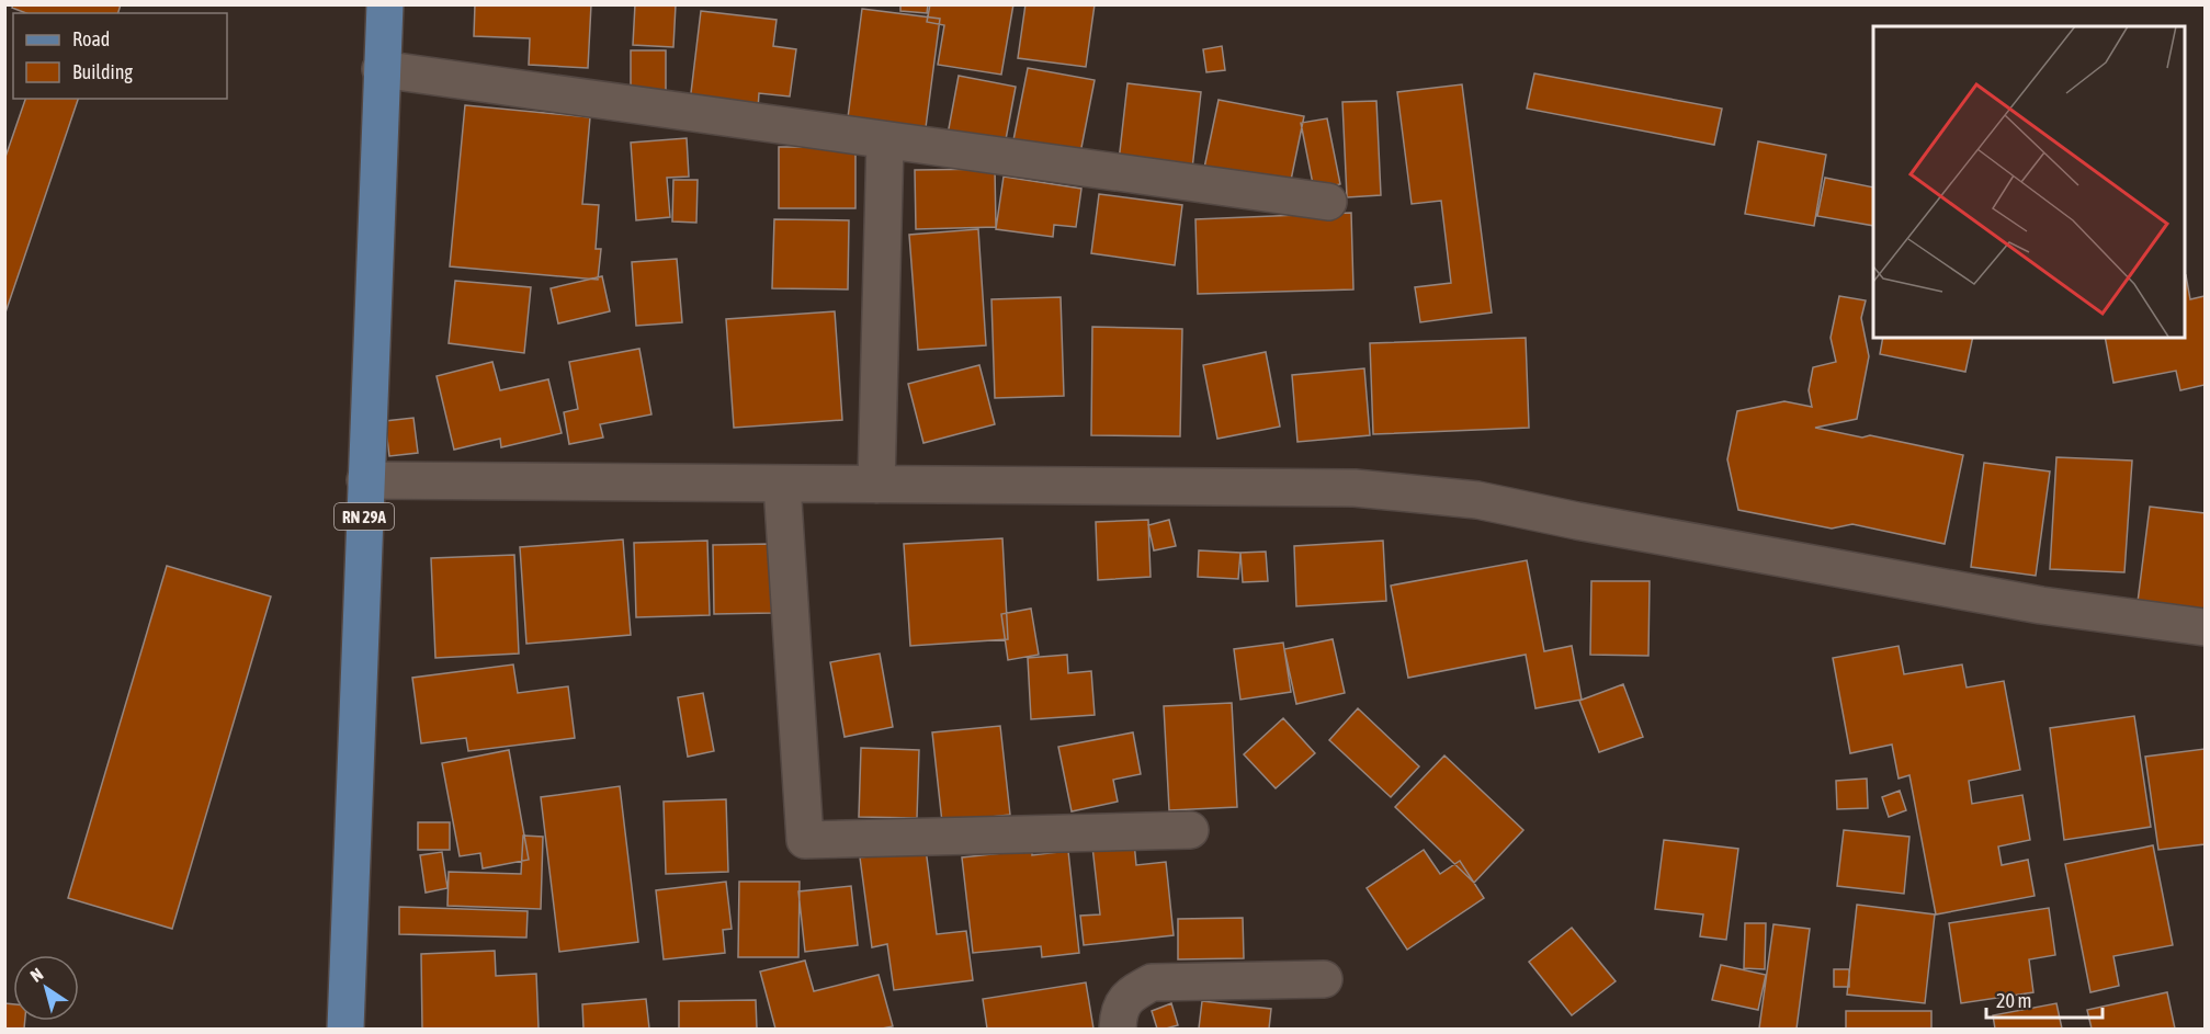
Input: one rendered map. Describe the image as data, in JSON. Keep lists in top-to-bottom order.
{
  "streets": {
    "main road": ["RN 29A"]
  },
  "legend": ["Road", "Building"],
  "scale_bar": "20 m",
  "north": "top left"
}
